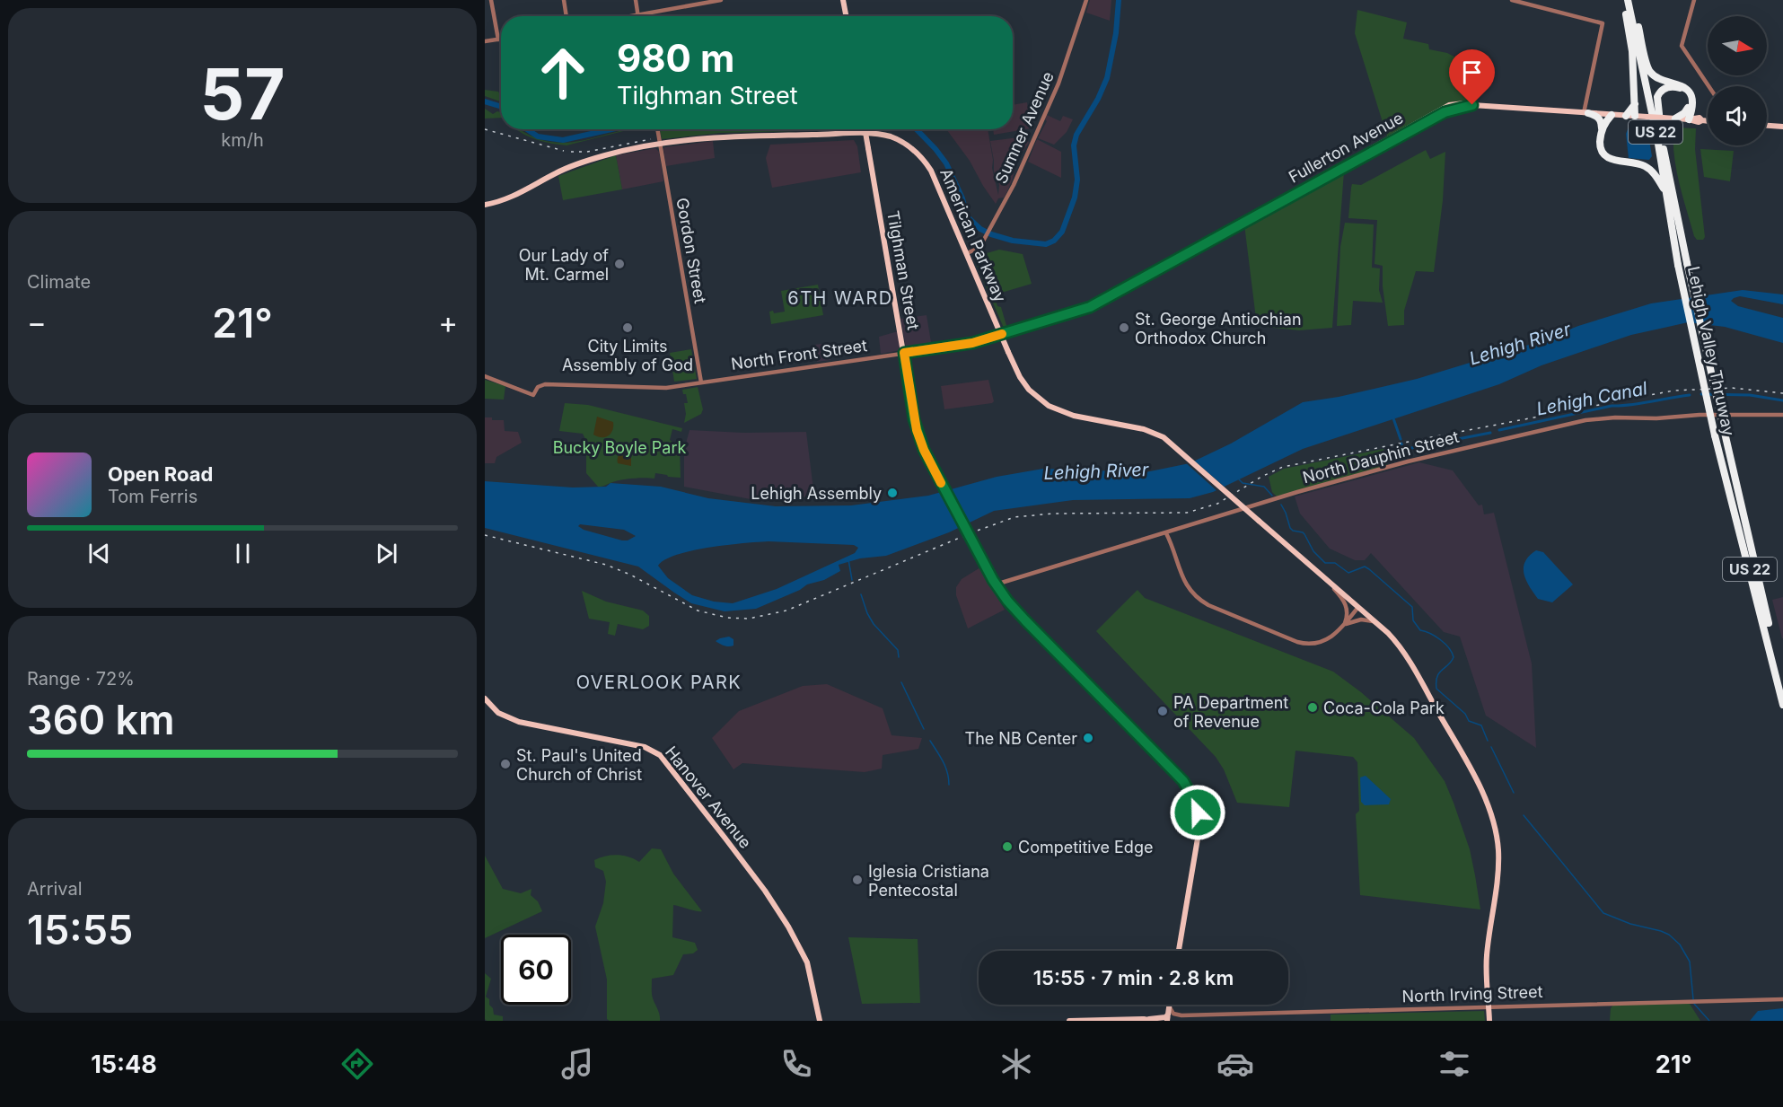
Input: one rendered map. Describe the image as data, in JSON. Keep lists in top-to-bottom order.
{
  "streets": {
    "highway": ["US 22", "Lehigh Valley Thruway"],
    "main road": [
      "Fullerton Avenue",
      "American Parkway",
      "Tilghman Street",
      "North Front Street",
      "Hanover Avenue"
    ],
    "street": [
      "Sumner Avenue",
      "Gordon Street",
      "North Dauphin Street",
      "North Irving Street"
    ]
  },
  "crossings": [
    ["Sumner Avenue", "American Parkway"],
    ["Fullerton Avenue", "North Front Street"],
    ["American Parkway", "Gordon Street"],
    ["American Parkway", "North Front Street"],
    ["Gordon Street", "North Front Street"],
    ["Tilghman Street", "North Front Street"],
    ["Tilghman Street", "North Dauphin Street"]
  ],
  "districts": ["6TH WARD", "OVERLOOK PARK"],
  "water": ["Lehigh River", "Lehigh Canal"],
  "parks": ["Bucky Boyle Park"],
  "places": [
    "Our Lady of Mt. Carmel",
    "City Limits Assembly of God",
    "St. George Antiochian Orthodox Church",
    "Lehigh Assembly",
    "Coca-Cola Park",
    "PA Department of Revenue",
    "The NB Center",
    "St. Paul's United Church of Christ",
    "Competitive Edge",
    "Iglesia Cristiana Pentecostal"
  ],
  "north": "right",
  "page": {
    "tile": [
      ["57", "km/h"],
      "Climate",
      ["Range · 72%", "360 km"],
      ["Arrival", "15:55"]
    ],
    "turn": ["980 m", "Tilghman Street"],
    "heat": ["−", "21°", "+"],
    "song": ["Open Road", "Tom Ferris"],
    "limit": "60",
    "trip": "15:55 · 7 min · 2.8 km",
    "tabs": ["15:48", "21°"]
  }
}
